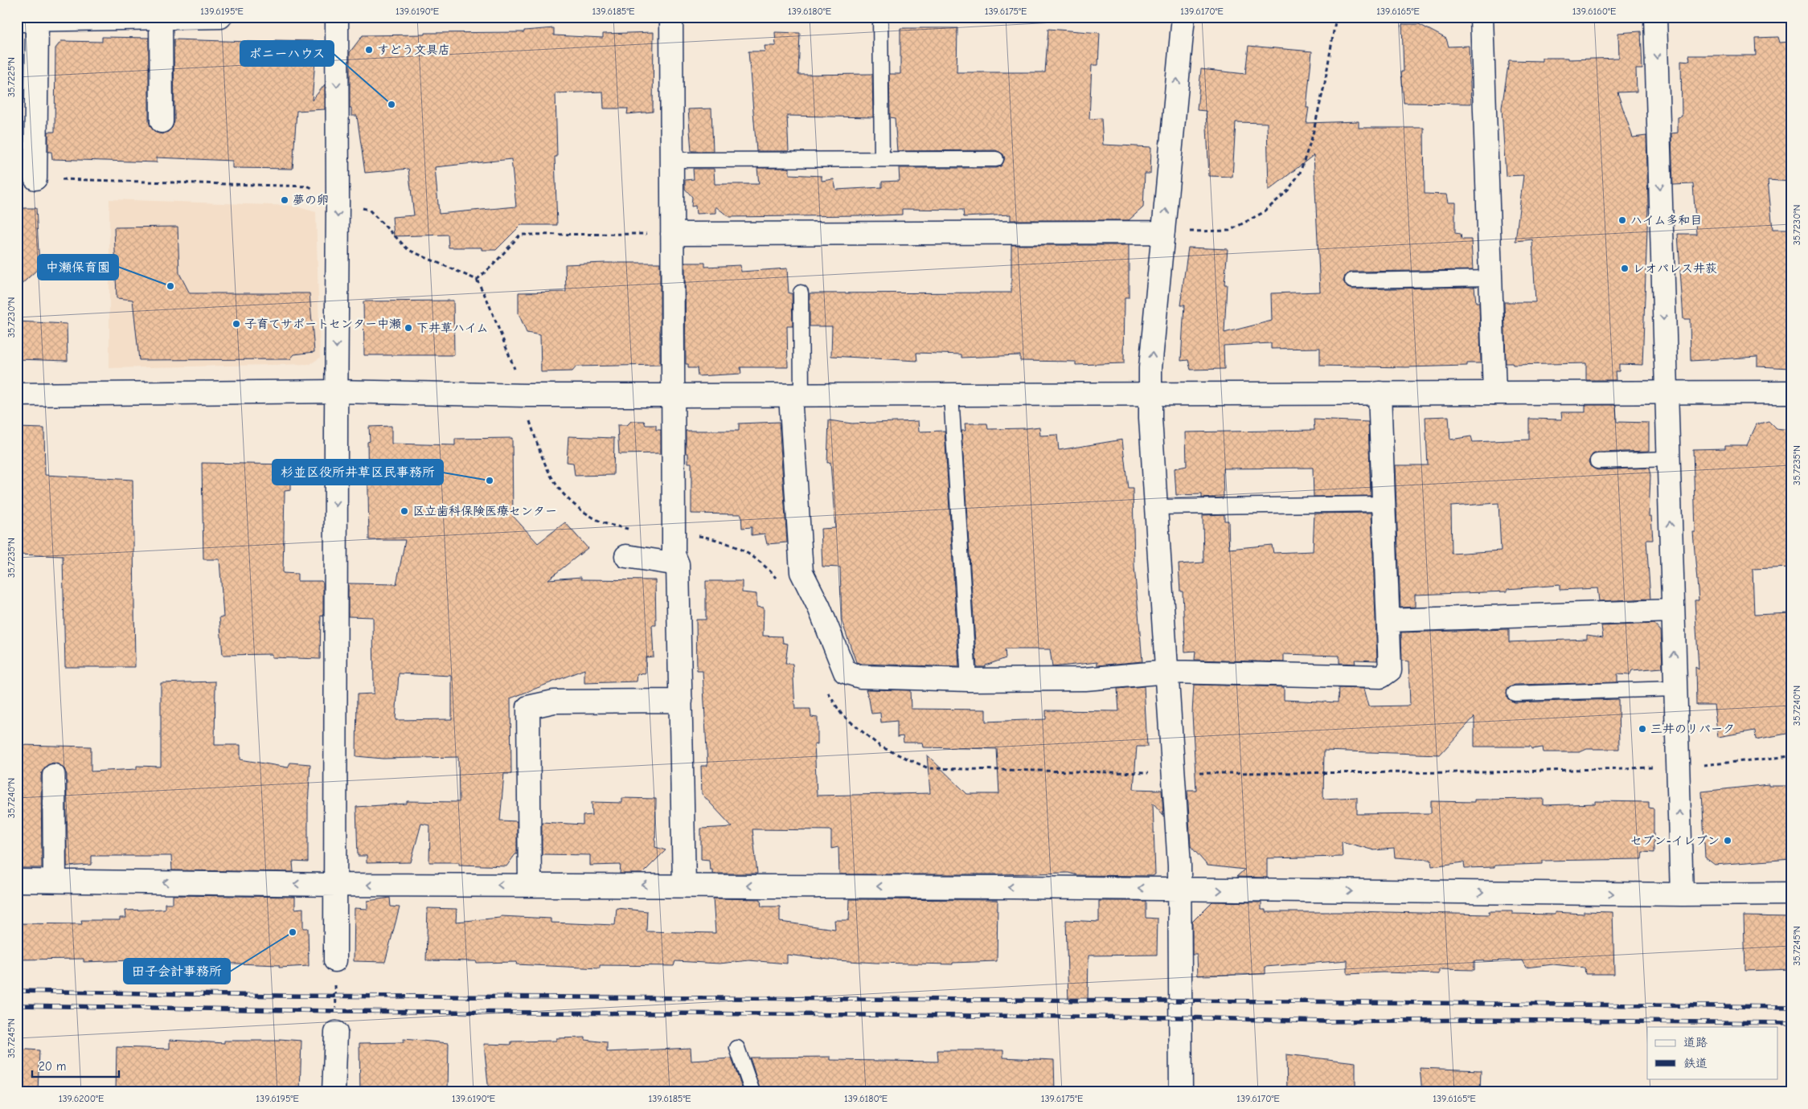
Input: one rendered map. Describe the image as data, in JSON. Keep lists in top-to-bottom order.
{
  "places": [
    "すどう文具店",
    "ポニーハウス",
    "夢の卵",
    "ハイム多和目",
    "レオパレス井荻",
    "中瀬保育園",
    "子育てサポートセンター中瀬",
    "下井草ハイム",
    "杉並区役所井草区民事務所",
    "区立歯科保険医療センター",
    "三井のリパーク",
    "セブン-イレブン",
    "田子会計事務所"
  ],
  "legend": ["道路", "鉄道"],
  "scale_bar": "20 m",
  "coordinates": [
    "139.6195°E",
    "139.6190°E",
    "139.6185°E",
    "139.6180°E",
    "139.6175°E",
    "139.6170°E",
    "139.6165°E",
    "139.6160°E",
    "35.7225°N",
    "35.7230°N",
    "35.7235°N",
    "35.7240°N",
    "35.7245°N",
    "139.6200°E"
  ]
}
